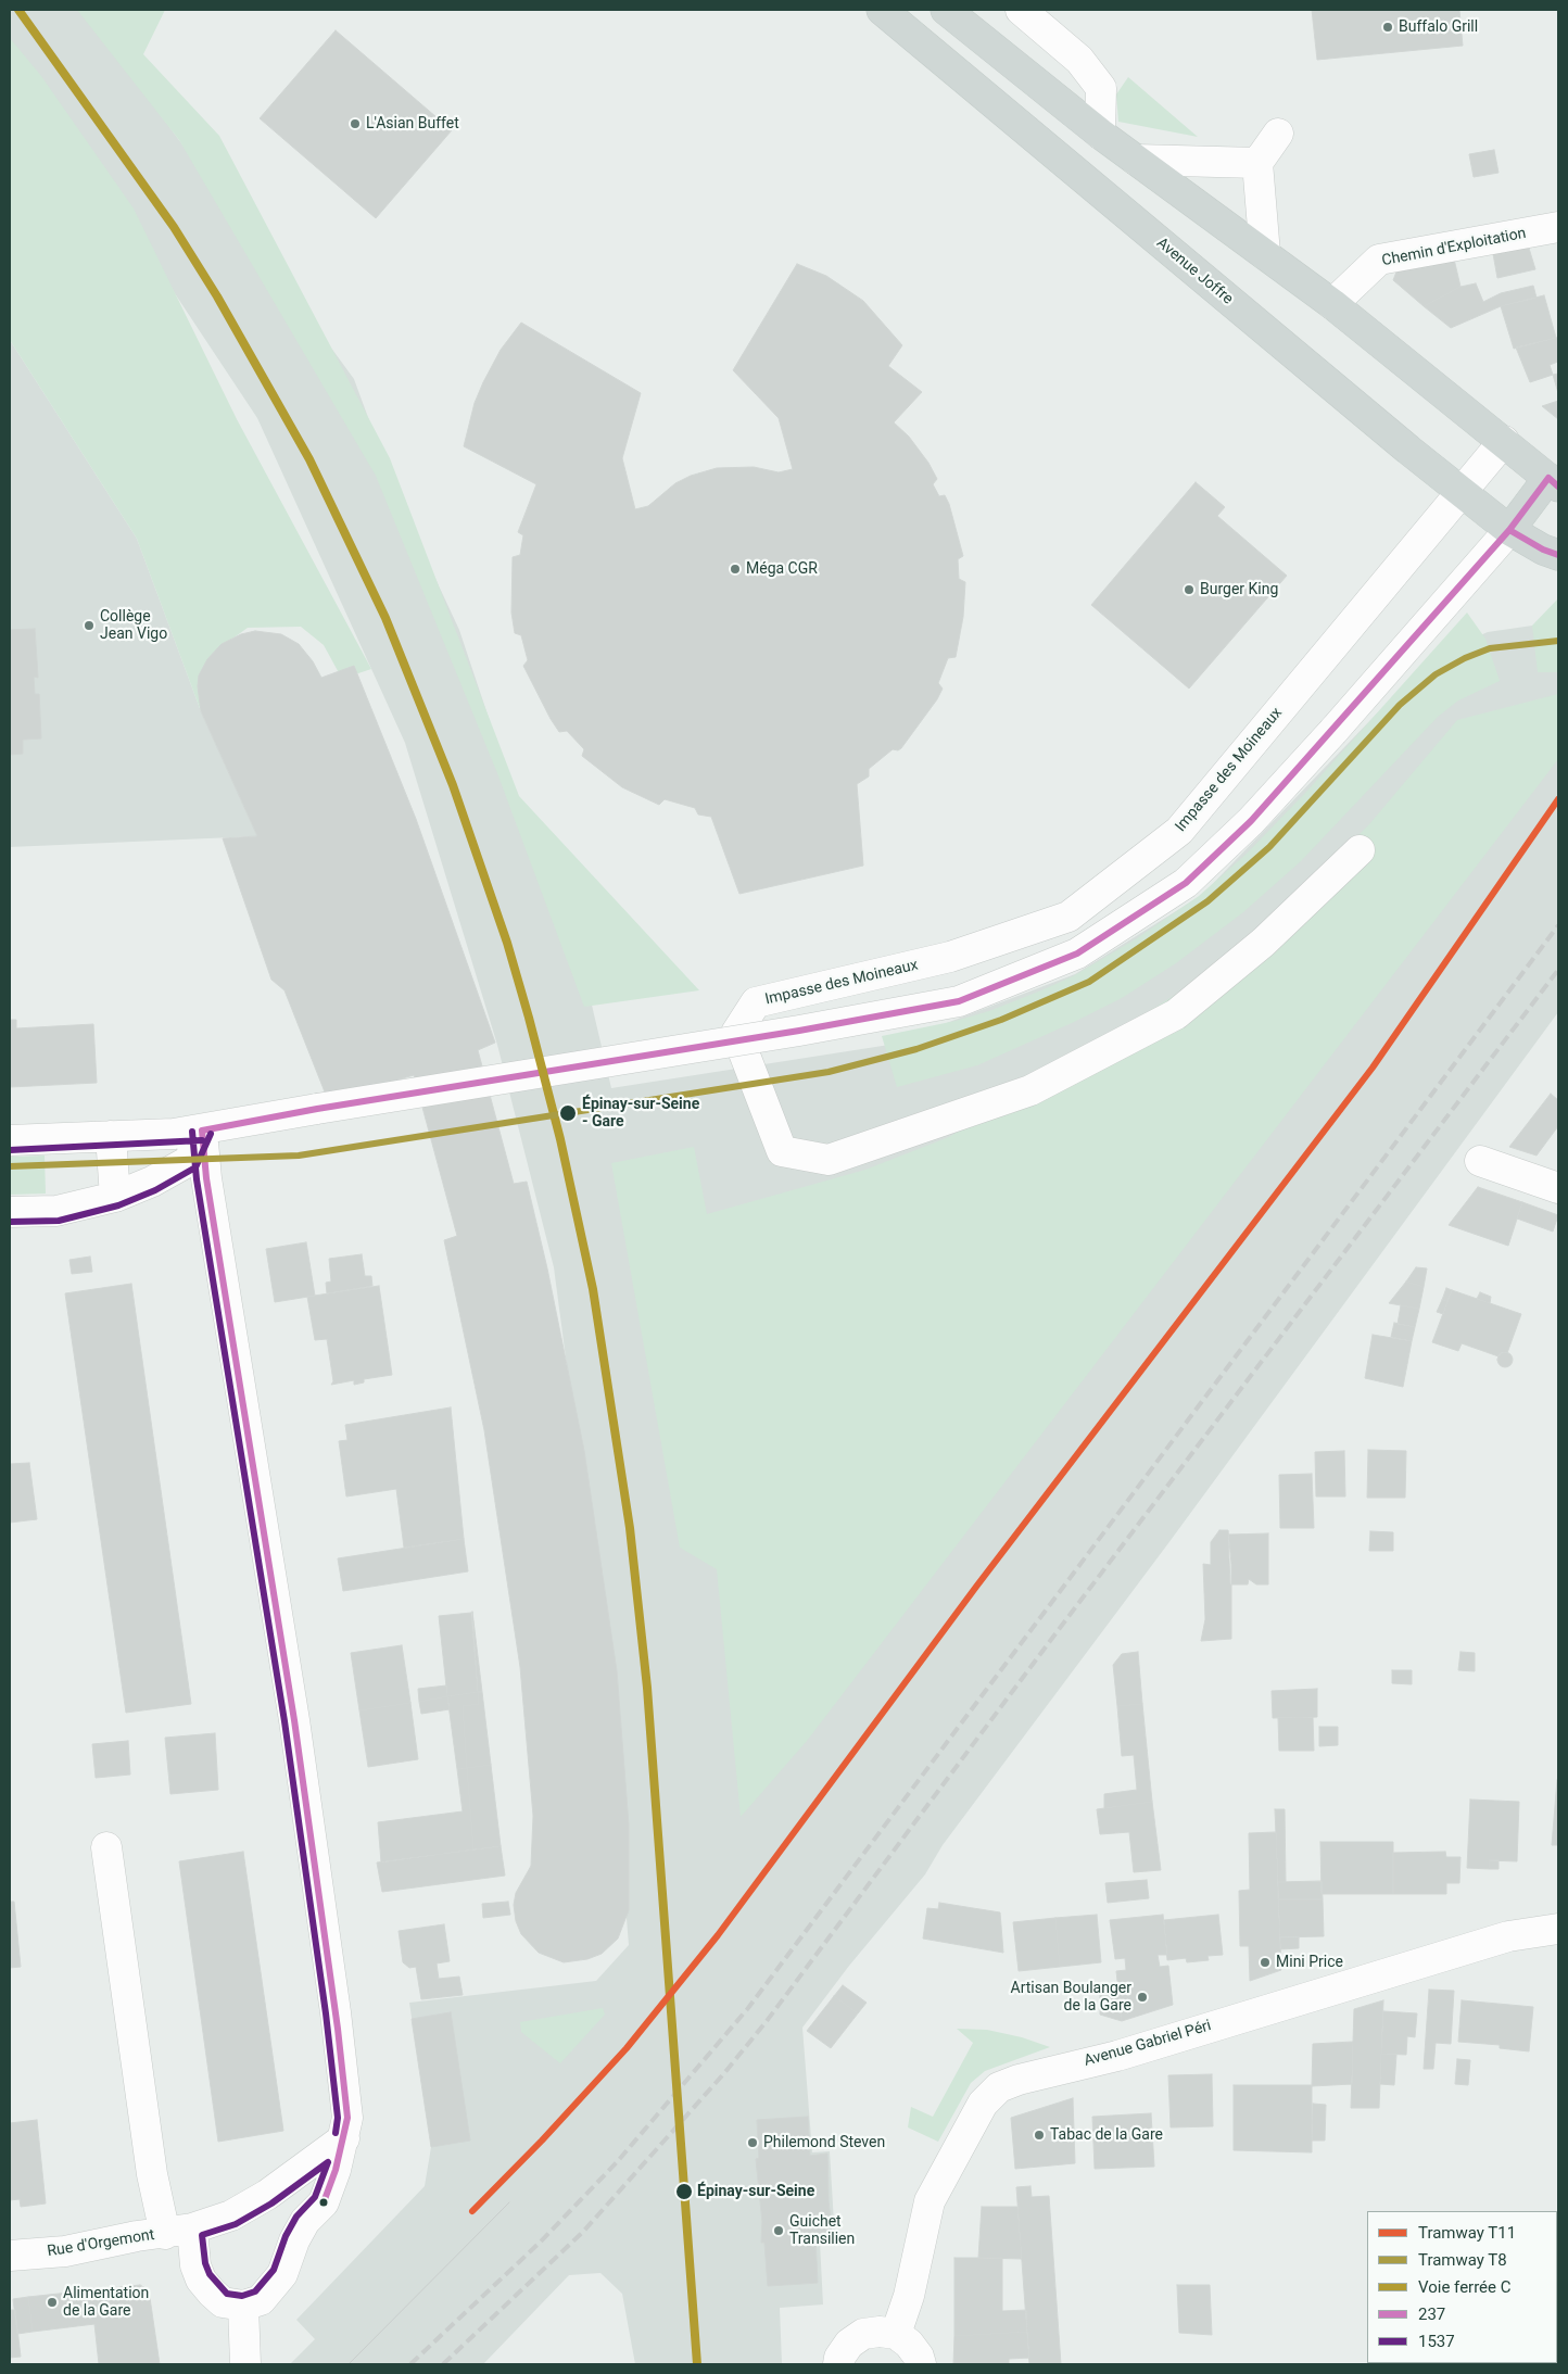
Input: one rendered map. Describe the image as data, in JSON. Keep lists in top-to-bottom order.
{
  "streets": {
    "main road": ["Avenue Joffre"],
    "street": [
      "Chemin d'Exploitation",
      "Impasse des Moineaux",
      "Avenue Gabriel Péri",
      "Rue d'Orgemont"
    ]
  },
  "crossings": [
    ["Avenue Joffre", "Impasse des Moineaux"]
  ],
  "places": [
    "Buffalo Grill",
    "L'Asian Buffet",
    "Méga CGR",
    "Burger King",
    "Collège Jean Vigo",
    "Épinay-sur-Seine - Gare",
    "Mini Price",
    "Artisan Boulanger de la Gare",
    "Tabac de la Gare",
    "Philemond Steven",
    "Épinay-sur-Seine",
    "Guichet Transilien",
    "Alimentation de la Gare"
  ],
  "lines": [
    "rail line C",
    "transit line 237",
    "tram line T8",
    "tram line T11",
    "transit line 1537"
  ],
  "legend": [
    "Tramway T11",
    "Tramway T8",
    "Voie ferrée C",
    "237",
    "1537"
  ]
}
